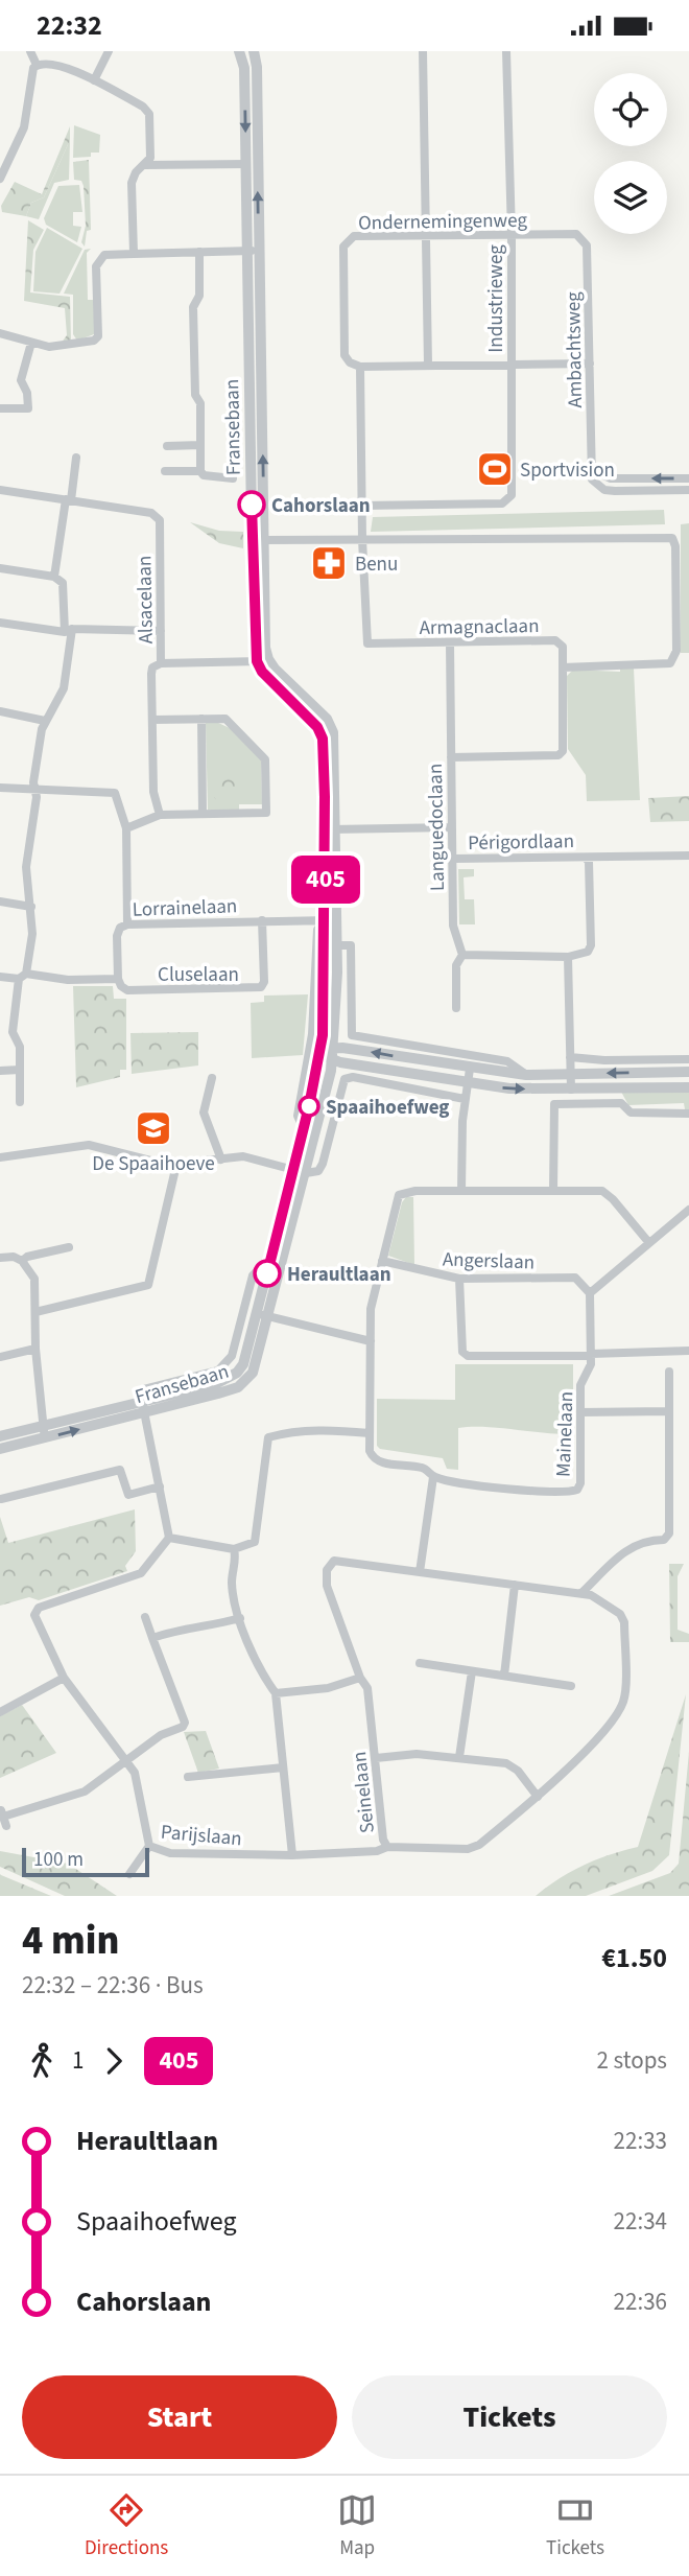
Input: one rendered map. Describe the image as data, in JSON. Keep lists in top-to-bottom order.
{
  "streets": {
    "street": [
      "Ondernemingenweg",
      "Industrieweg",
      "Ambachtsweg",
      "Fransebaan",
      "Alsacelaan",
      "Armagnaclaan",
      "Languedoclaan",
      "Périgordlaan",
      "Lorrainelaan",
      "Cluselaan",
      "Angerslaan",
      "Mainelaan",
      "Seinelaan",
      "Parijslaan"
    ]
  },
  "crossings": [
    ["Ondernemingenweg", "Industrieweg"],
    ["Ondernemingenweg", "Ambachtsweg"],
    ["Ondernemingenweg", "Armagnaclaan"],
    ["Fransebaan", "Alsacelaan"],
    ["Fransebaan", "Lorrainelaan"],
    ["Armagnaclaan", "Languedoclaan"],
    ["Languedoclaan", "Périgordlaan"],
    ["Lorrainelaan", "Cluselaan"],
    ["Angerslaan", "Mainelaan"],
    ["Seinelaan", "Parijslaan"]
  ],
  "places": {
    "sports": ["Sportvision"],
    "other": ["Cahorslaan", "Spaaihoefweg", "Heraultlaan"],
    "pharmacy": ["Benu"],
    "school or university": ["De Spaaihoeve"]
  },
  "lines": ["bus line 405"],
  "scale_bar": "100 m",
  "page": {
    "status": "22:32",
    "on_map": "405",
    "scale": "100 m",
    "heading": ["4 min", "22:32 – 22:36 · Bus", "€1.50"],
    "legs": ["1", "405", "2 stops"],
    "list": [
      {
        "name": "Heraultlaan",
        "value": "22:33"
      },
      {
        "name": "Spaaihoefweg",
        "value": "22:34"
      },
      {
        "name": "Cahorslaan",
        "value": "22:36"
      }
    ],
    "buttons": ["Start", "Tickets"],
    "tabs": ["Directions", "Map", "Tickets"]
  }
}
